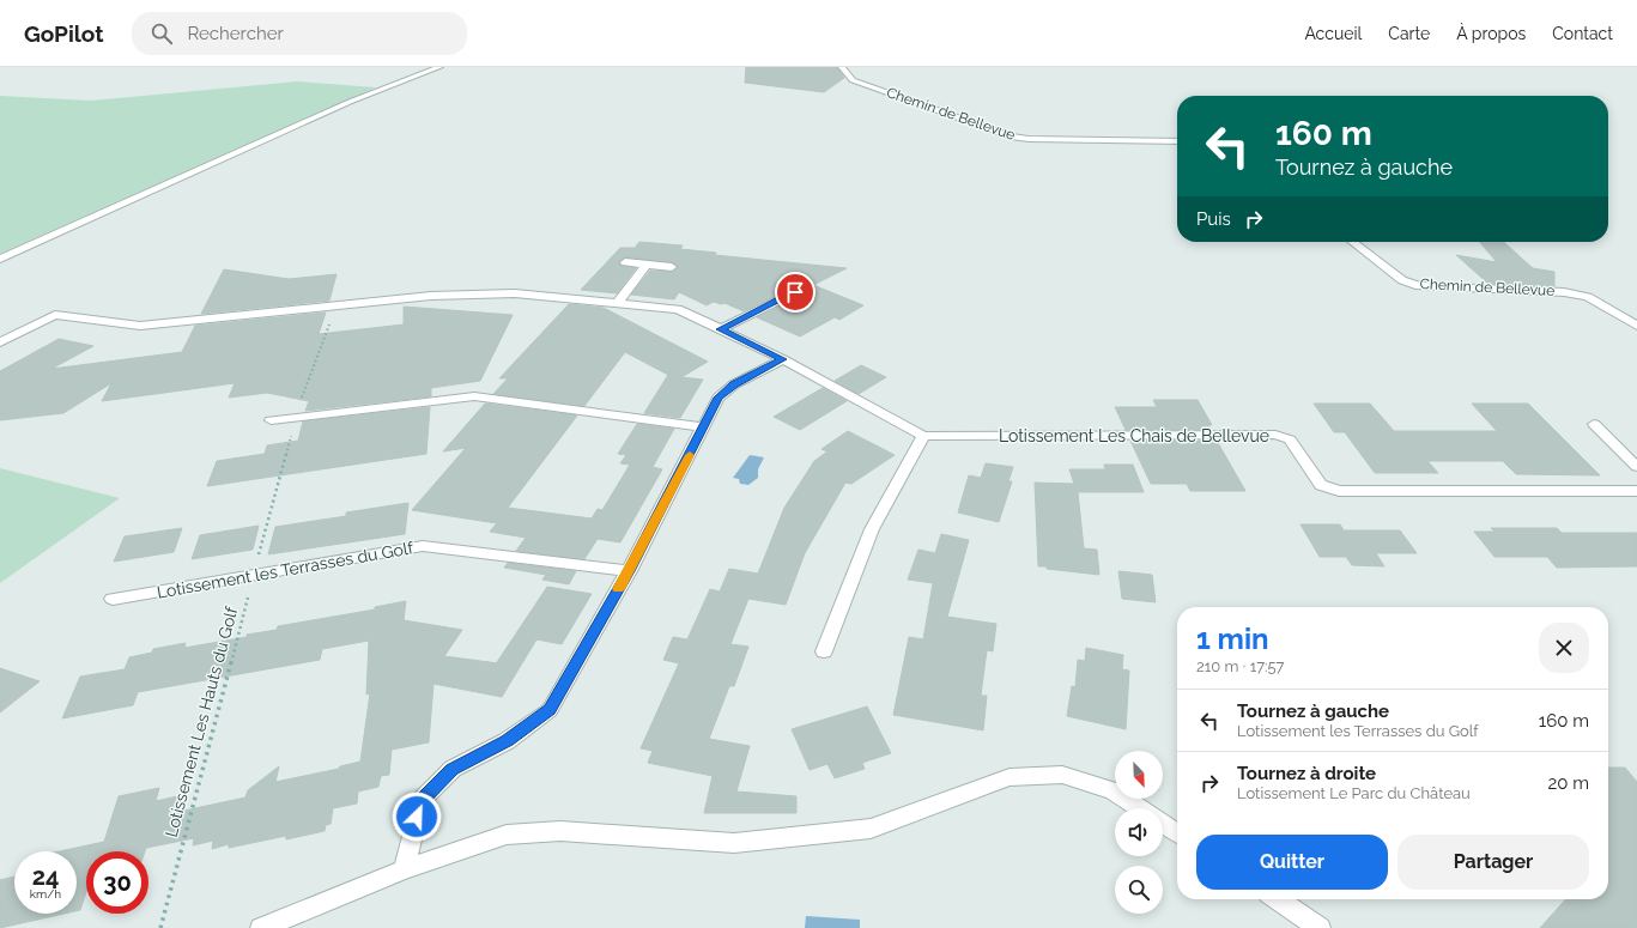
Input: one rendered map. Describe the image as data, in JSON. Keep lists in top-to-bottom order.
{
  "streets": {
    "street": ["Chemin de Bellevue", "Lotissement Les Chais de Bellevue", "Lotissement les Terrasses du Golf"],
    "path": ["Lotissement Les Hauts du Golf"]
  },
  "crossings": [
    ["Lotissement les Terrasses du Golf", "Lotissement Les Hauts du Golf"]
  ],
  "north": "bottom right",
  "page": {
    "header": "GoPilot",
    "search": "Rechercher",
    "nav": [
      "Accueil",
      "Carte",
      "À propos",
      "Contact"
    ],
    "turn": ["160 m", "Tournez à gauche"],
    "then": "Puis",
    "heading": ["1 min", "210 m · 17:57"],
    "list": [
      {
        "name": "Tournez à gauche",
        "note": "Lotissement les Terrasses du Golf",
        "value": "160 m"
      },
      {
        "name": "Tournez à droite",
        "note": "Lotissement Le Parc du Château",
        "value": "20 m"
      }
    ],
    "buttons": ["Quitter", "Partager"],
    "speed": "24 km/h",
    "limit": "30"
  }
}
